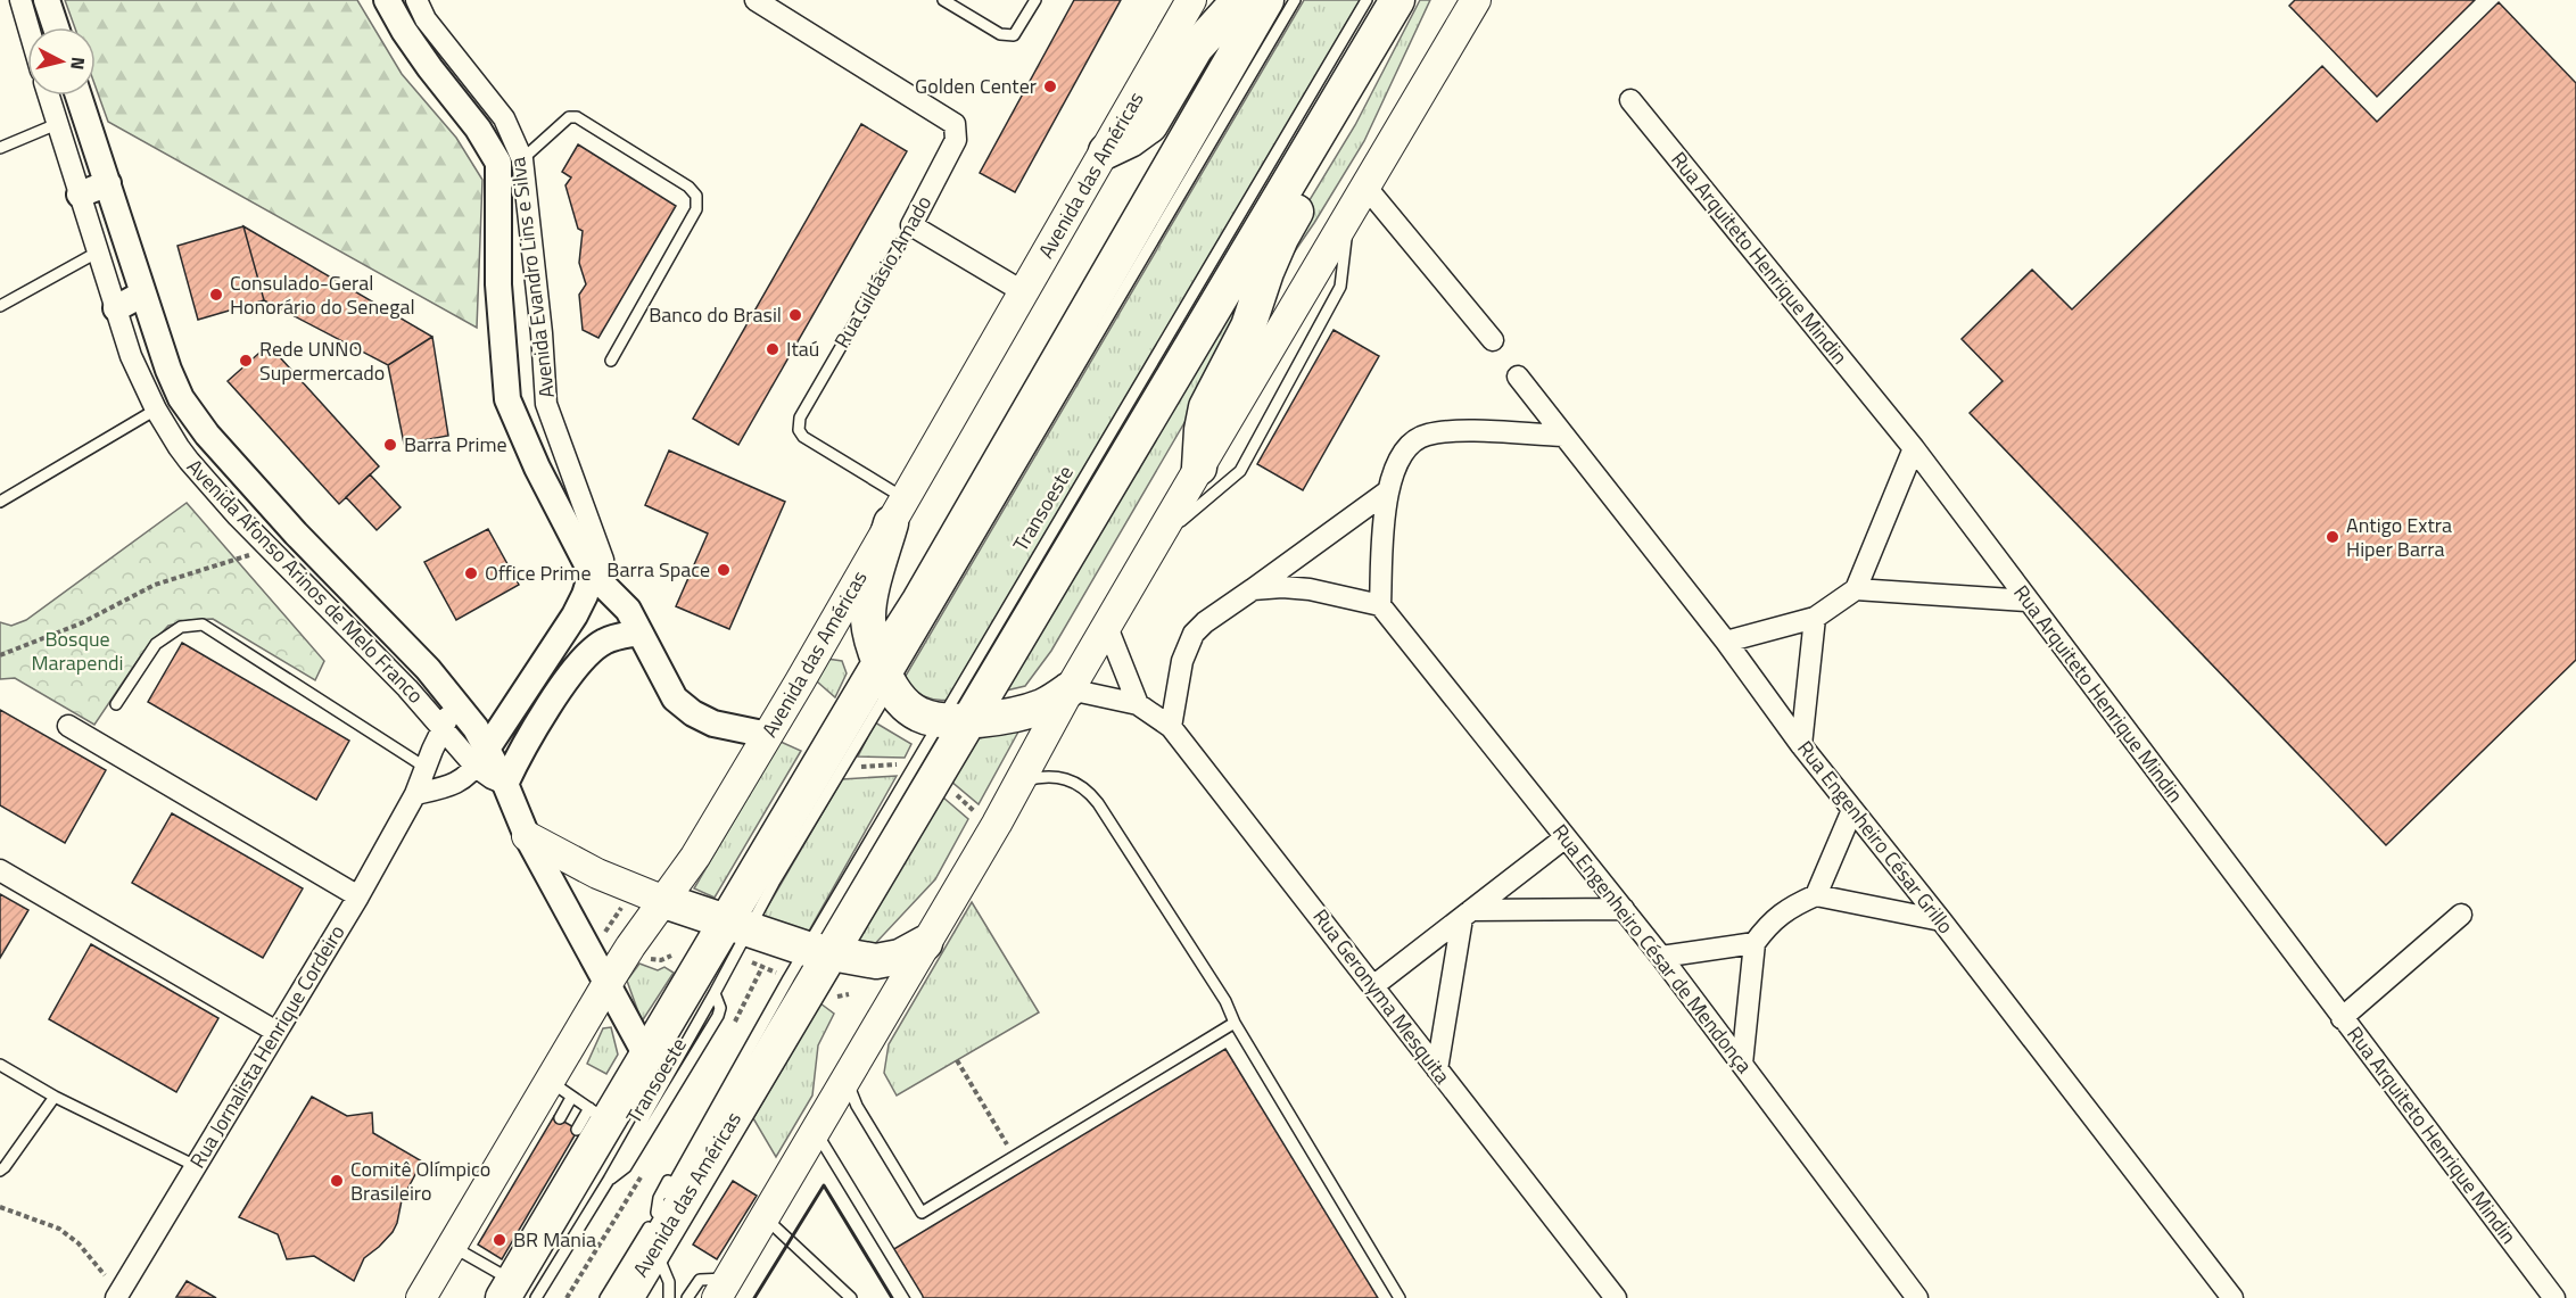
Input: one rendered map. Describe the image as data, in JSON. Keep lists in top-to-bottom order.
{
  "streets": {
    "highway": ["Avenida das Américas"],
    "street": [
      "Rua Arquiteto Henrique Mindin",
      "Rua Gildásio Amado",
      "Avenida Evandro Lins e Silva",
      "Avenida Afonso Arinos de Melo Franco",
      "Rua Engenheiro César Grillo",
      "Rua Engenheiro César de Mendonça",
      "Rua Geronyma Mesquita",
      "Rua Jornalista Henrique Cordeiro"
    ],
    "lane": ["Transoeste"]
  },
  "crossings": [
    ["Avenida das Américas", "Rua Gildásio Amado"],
    ["Avenida das Américas", "Avenida Evandro Lins e Silva"],
    ["Avenida das Américas", "Transoeste"],
    ["Avenida das Américas", "Avenida Afonso Arinos de Melo Franco"],
    ["Avenida Afonso Arinos de Melo Franco", "Rua Jornalista Henrique Cordeiro"]
  ],
  "parks": ["Bosque Marapendi"],
  "places": [
    "Golden Center",
    "Consulado-Geral Honorário do Senegal",
    "Banco do Brasil",
    "Itaú",
    "Rede UNNO Supermercado",
    "Barra Prime",
    "Antigo Extra Hiper Barra",
    "Barra Space",
    "Office Prime",
    "Comitê Olímpico Brasileiro",
    "BR Mania"
  ],
  "north": "right"
}
